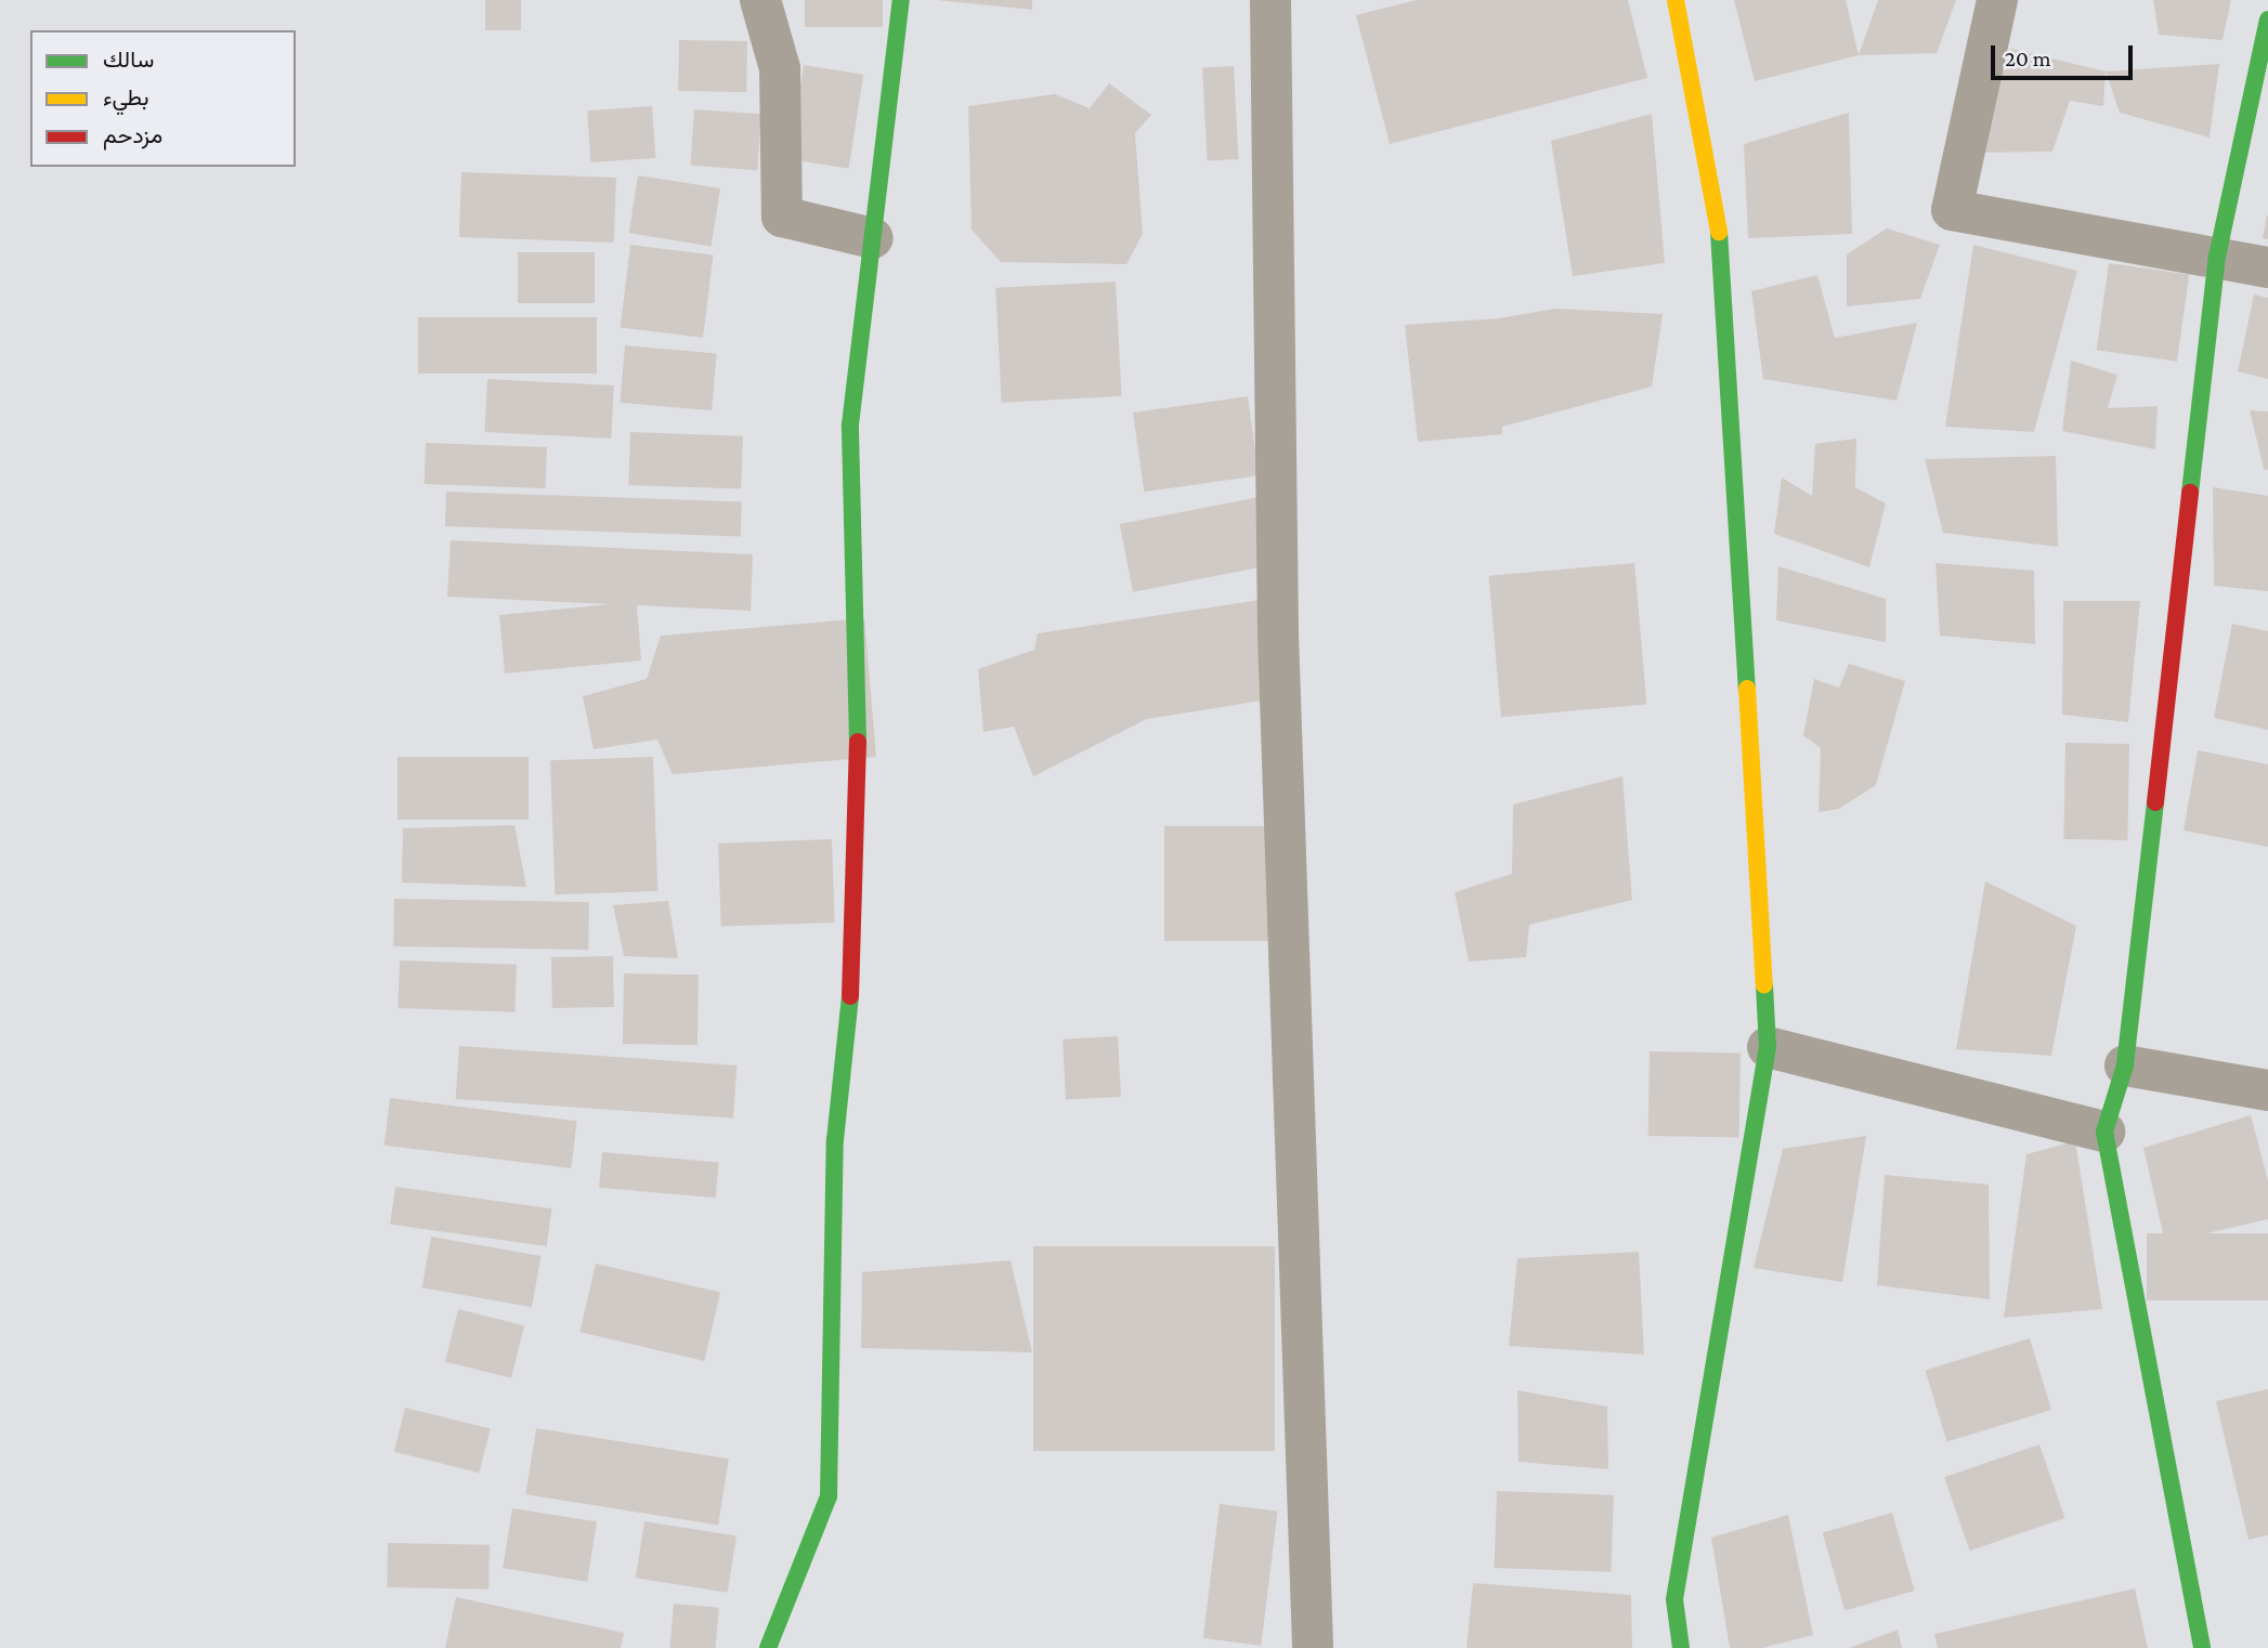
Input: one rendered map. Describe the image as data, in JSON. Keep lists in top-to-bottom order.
{
  "legend": ["سالك", "بطيء", "مزدحم"],
  "scale_bar": "20 m"
}
